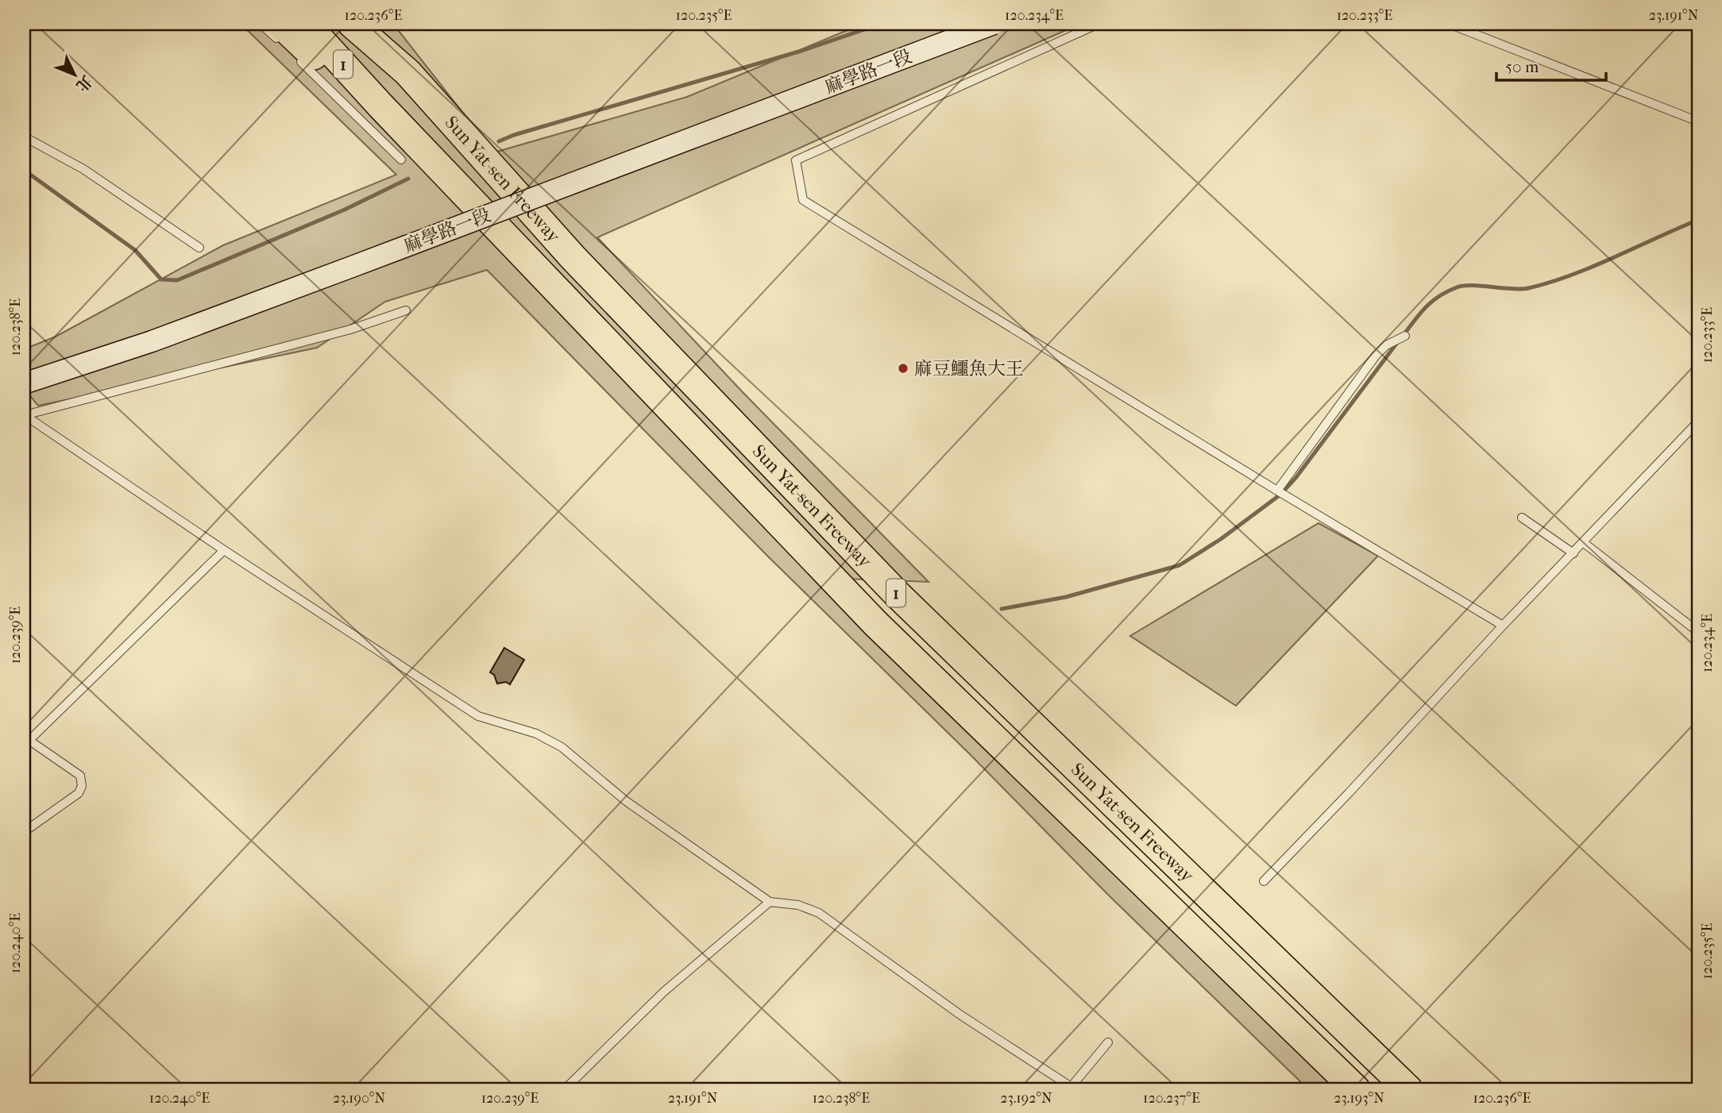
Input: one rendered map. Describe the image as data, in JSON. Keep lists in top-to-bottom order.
{
  "streets": {
    "highway": ["1", "Sun Yat-sen Freeway"],
    "main road": ["麻學路一段"]
  },
  "places": ["麻豆鱷魚大王"],
  "scale_bar": "50 m",
  "north": "bottom right",
  "coordinates": [
    "120.236°E",
    "120.235°E",
    "120.234°E",
    "120.233°E",
    "23.191°N",
    "120.238°E",
    "120.239°E",
    "120.240°E",
    "23.190°N",
    "23.192°N",
    "120.237°E",
    "23.193°N"
  ]
}
